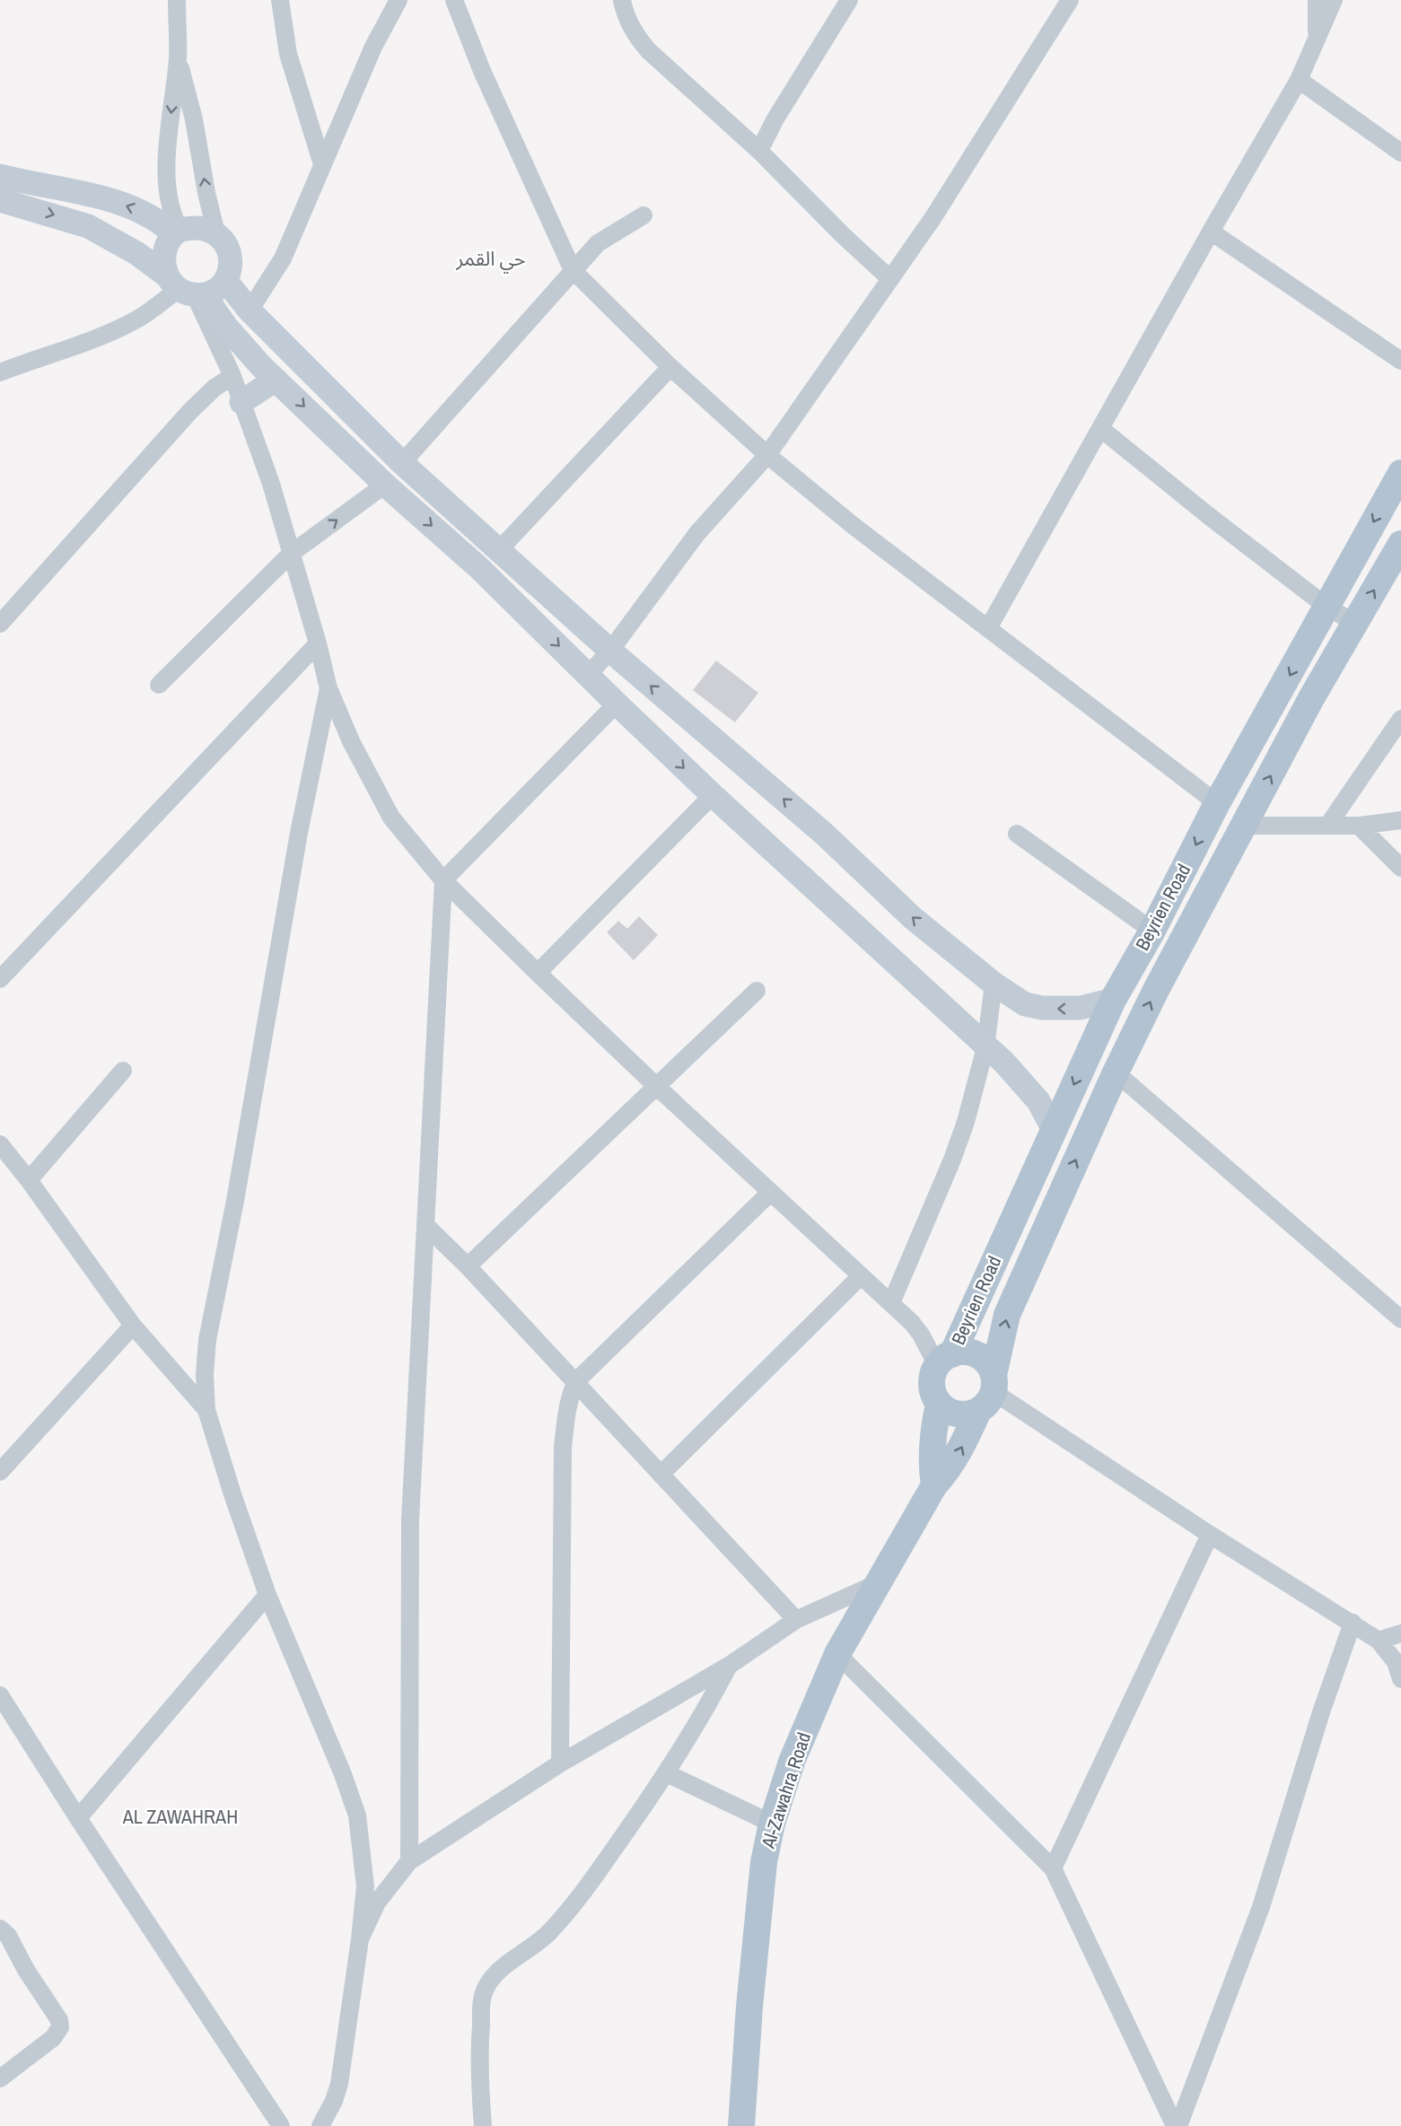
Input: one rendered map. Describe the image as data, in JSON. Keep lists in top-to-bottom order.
{
  "streets": {
    "main road": ["Beyrien Road", "Al-Zawahra Road"]
  },
  "crossings": [
    ["Beyrien Road", "Al-Zawahra Road"]
  ],
  "districts": ["حي القمر", "AL ZAWAHRAH"]
}
